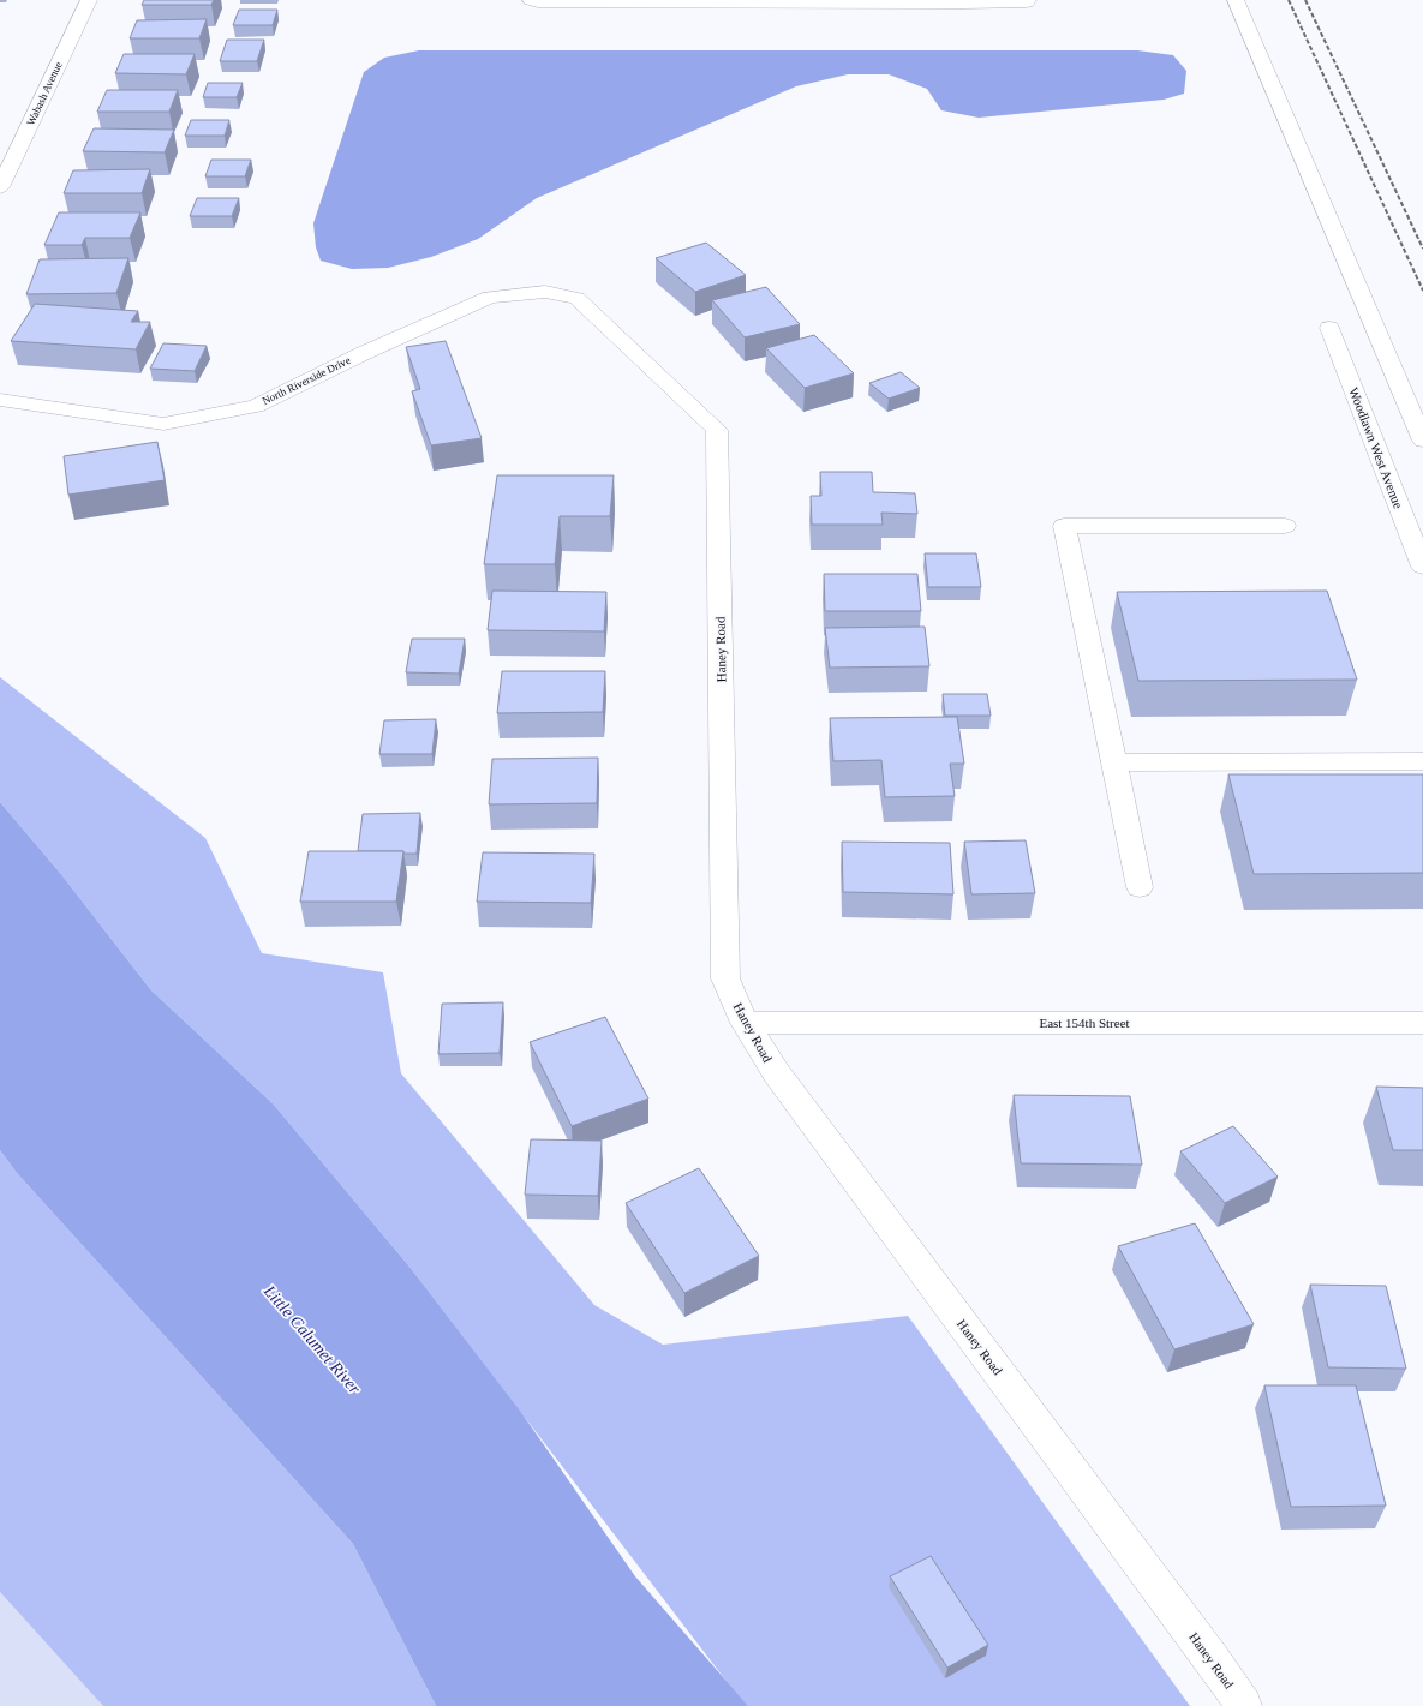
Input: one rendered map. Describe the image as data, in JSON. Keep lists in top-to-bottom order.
{
  "streets": {
    "street": [
      "Wabash Avenue",
      "North Riverside Drive",
      "Woodlawn West Avenue",
      "Haney Road",
      "East 154th Street"
    ]
  },
  "crossings": [
    ["North Riverside Drive", "Haney Road"],
    ["Haney Road", "East 154th Street"]
  ],
  "water": ["Little Calumet River"]
}
